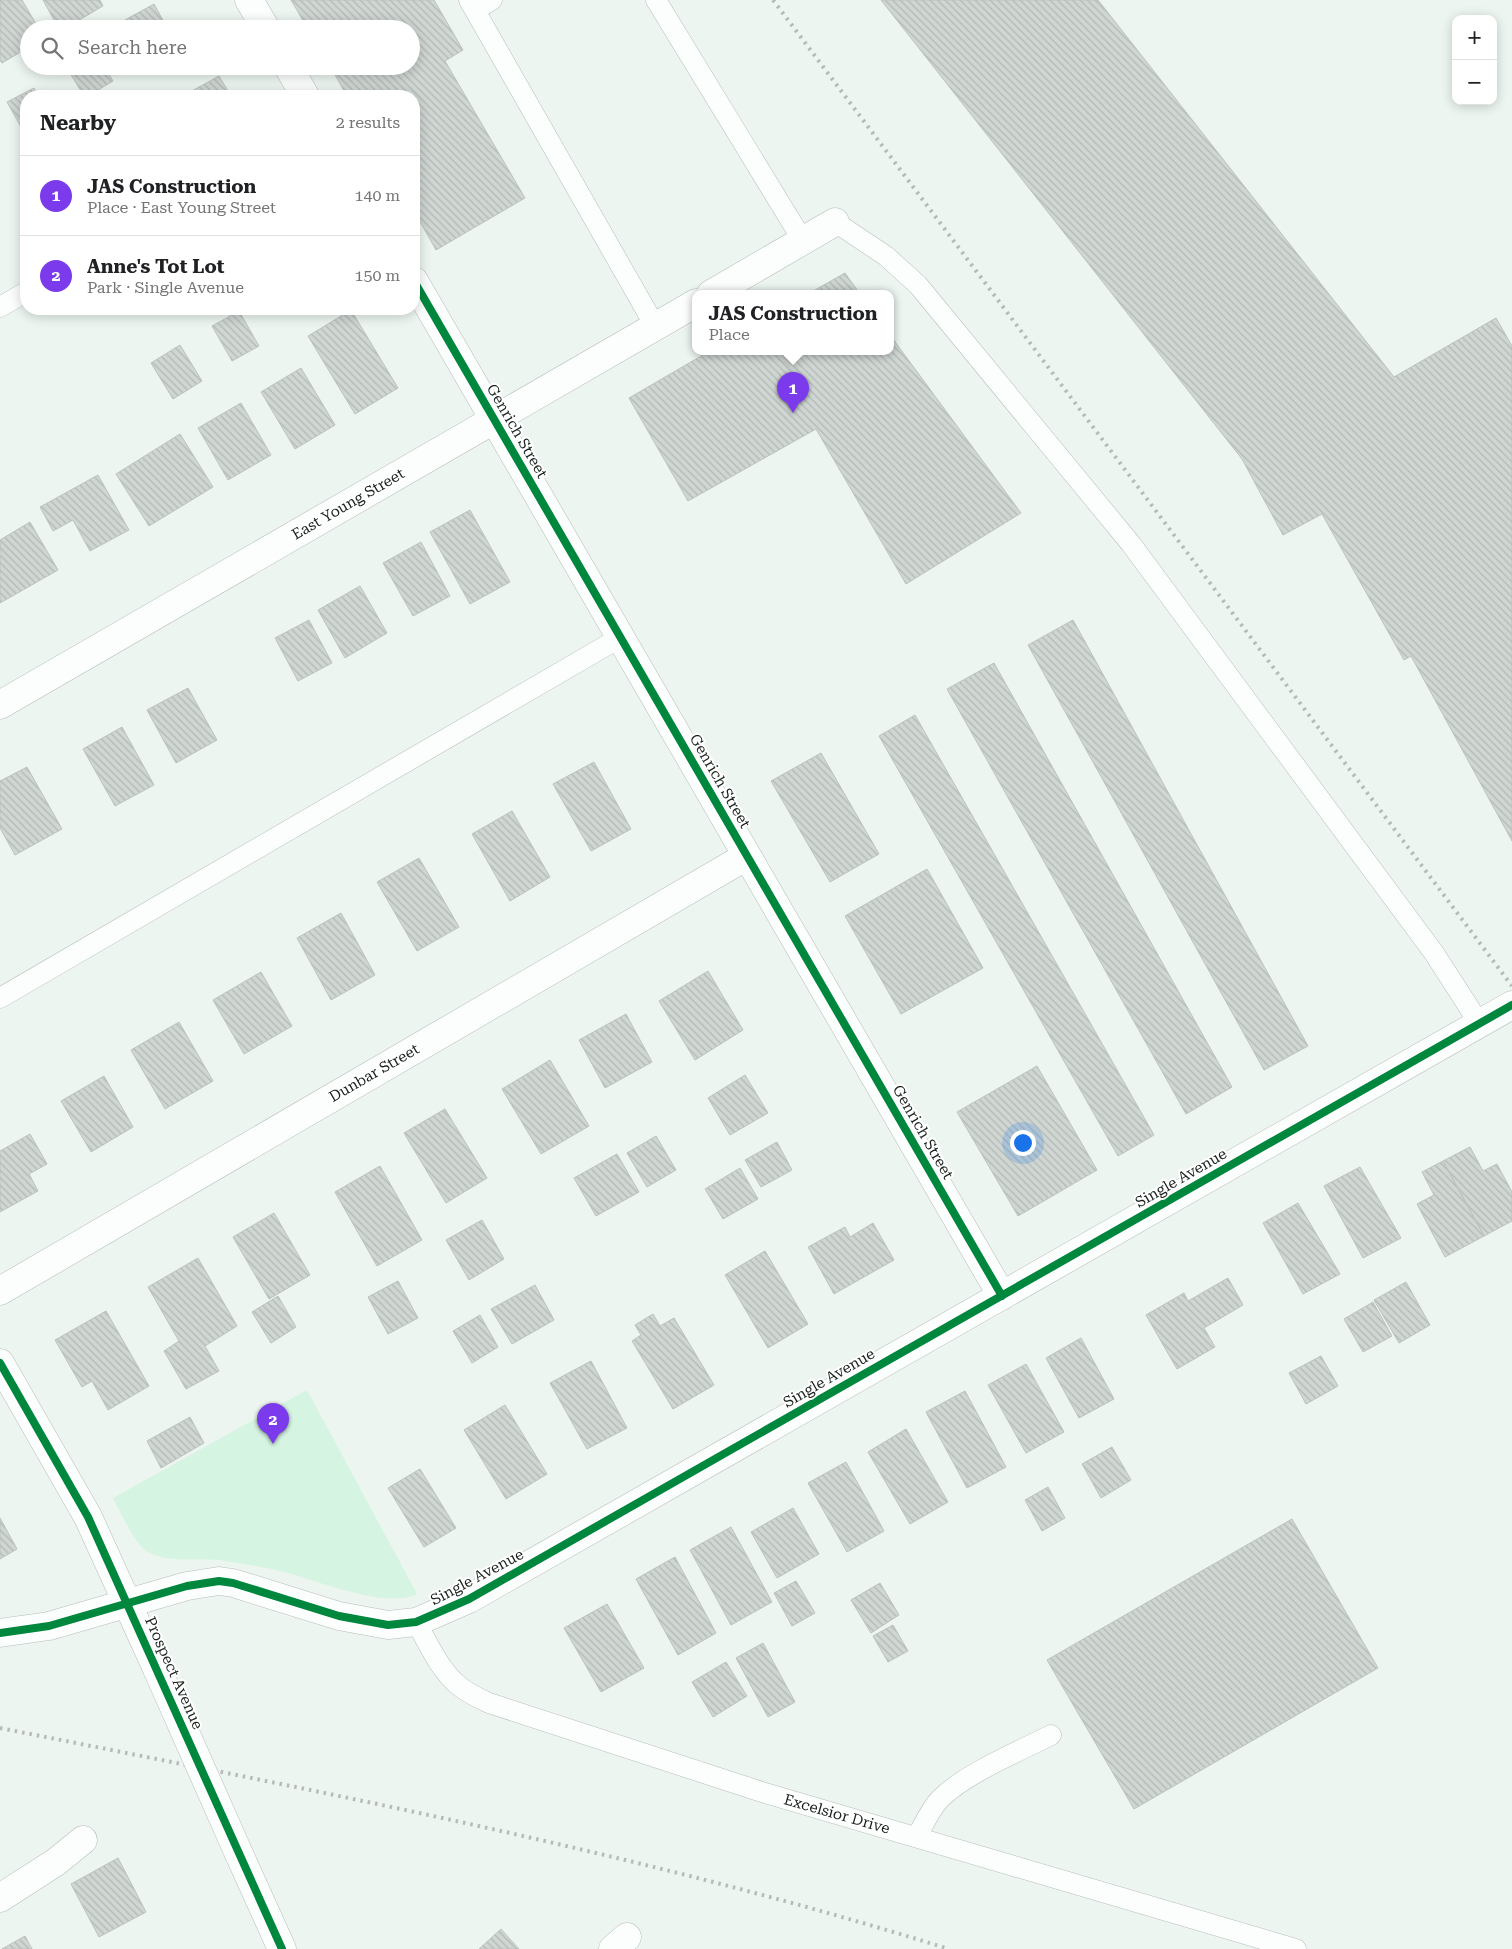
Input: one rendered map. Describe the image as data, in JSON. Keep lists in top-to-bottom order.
{
  "streets": {
    "street": [
      "Genrich Street",
      "East Young Street",
      "Dunbar Street",
      "Single Avenue",
      "Prospect Avenue"
    ],
    "lane": ["Excelsior Drive"]
  },
  "crossings": [
    ["Genrich Street", "East Young Street"],
    ["Genrich Street", "Dunbar Street"],
    ["Genrich Street", "Single Avenue"],
    ["Single Avenue", "Prospect Avenue"],
    ["Single Avenue", "Excelsior Drive"]
  ],
  "page": {
    "map_buttons": ["+", "−"],
    "search": "Search here",
    "heading": ["Nearby", "2 results"],
    "list": [
      {
        "mark": "1",
        "name": "JAS Construction",
        "note": "Place · East Young Street",
        "value": "140 m"
      },
      {
        "mark": "2",
        "name": "Anne's Tot Lot",
        "note": "Park · Single Avenue",
        "value": "150 m"
      }
    ],
    "popup": ["JAS Construction", "Place"],
    "pins": ["1", "2"]
  }
}
